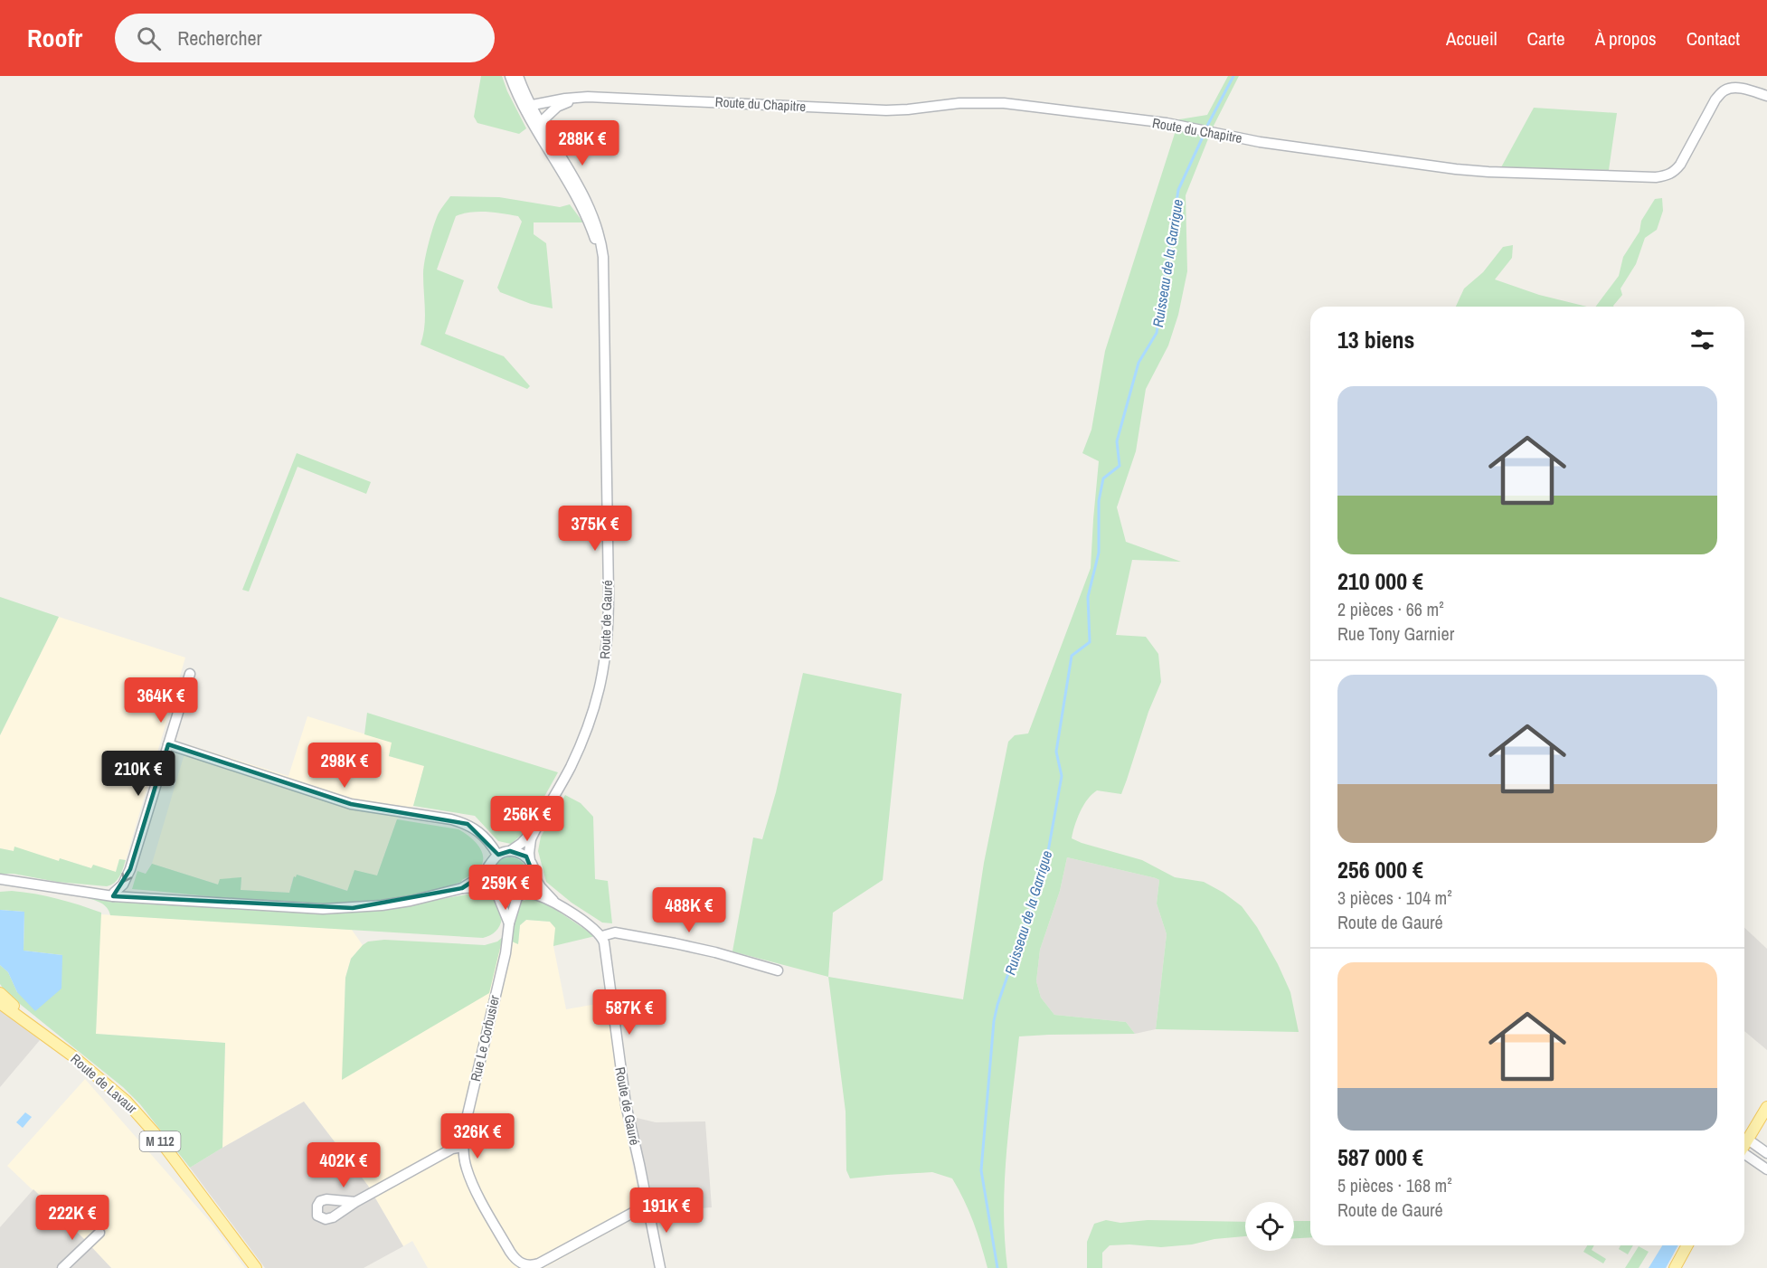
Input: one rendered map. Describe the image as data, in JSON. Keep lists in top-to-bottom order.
{
  "streets": {
    "main road": ["Route de Lavaur", "M 112"],
    "street": ["Route du Chapitre", "Route de Gauré", "Rue Le Corbusier"]
  },
  "crossings": [
    ["Route du Chapitre", "Route de Gauré"],
    ["Route de Gauré", "Rue Le Corbusier"]
  ],
  "water": ["Ruisseau de la Garrigue"],
  "page": {
    "header": "Roofr",
    "search": "Rechercher",
    "nav": [
      "Accueil",
      "Carte",
      "À propos",
      "Contact"
    ],
    "price": [
      "288K €",
      "375K €",
      "364K €",
      "298K €",
      "210K €",
      "256K €",
      "259K €",
      "488K €",
      "587K €",
      "326K €",
      "402K €",
      "191K €",
      "222K €"
    ],
    "heading": "13 biens",
    "list": [
      {
        "name": "210 000 €",
        "note": "2 pièces · 66 m² · Rue Tony Garnier"
      },
      {
        "name": "256 000 €",
        "note": "3 pièces · 104 m² · Route de Gauré"
      },
      {
        "name": "587 000 €",
        "note": "5 pièces · 168 m² · Route de Gauré"
      }
    ]
  }
}
